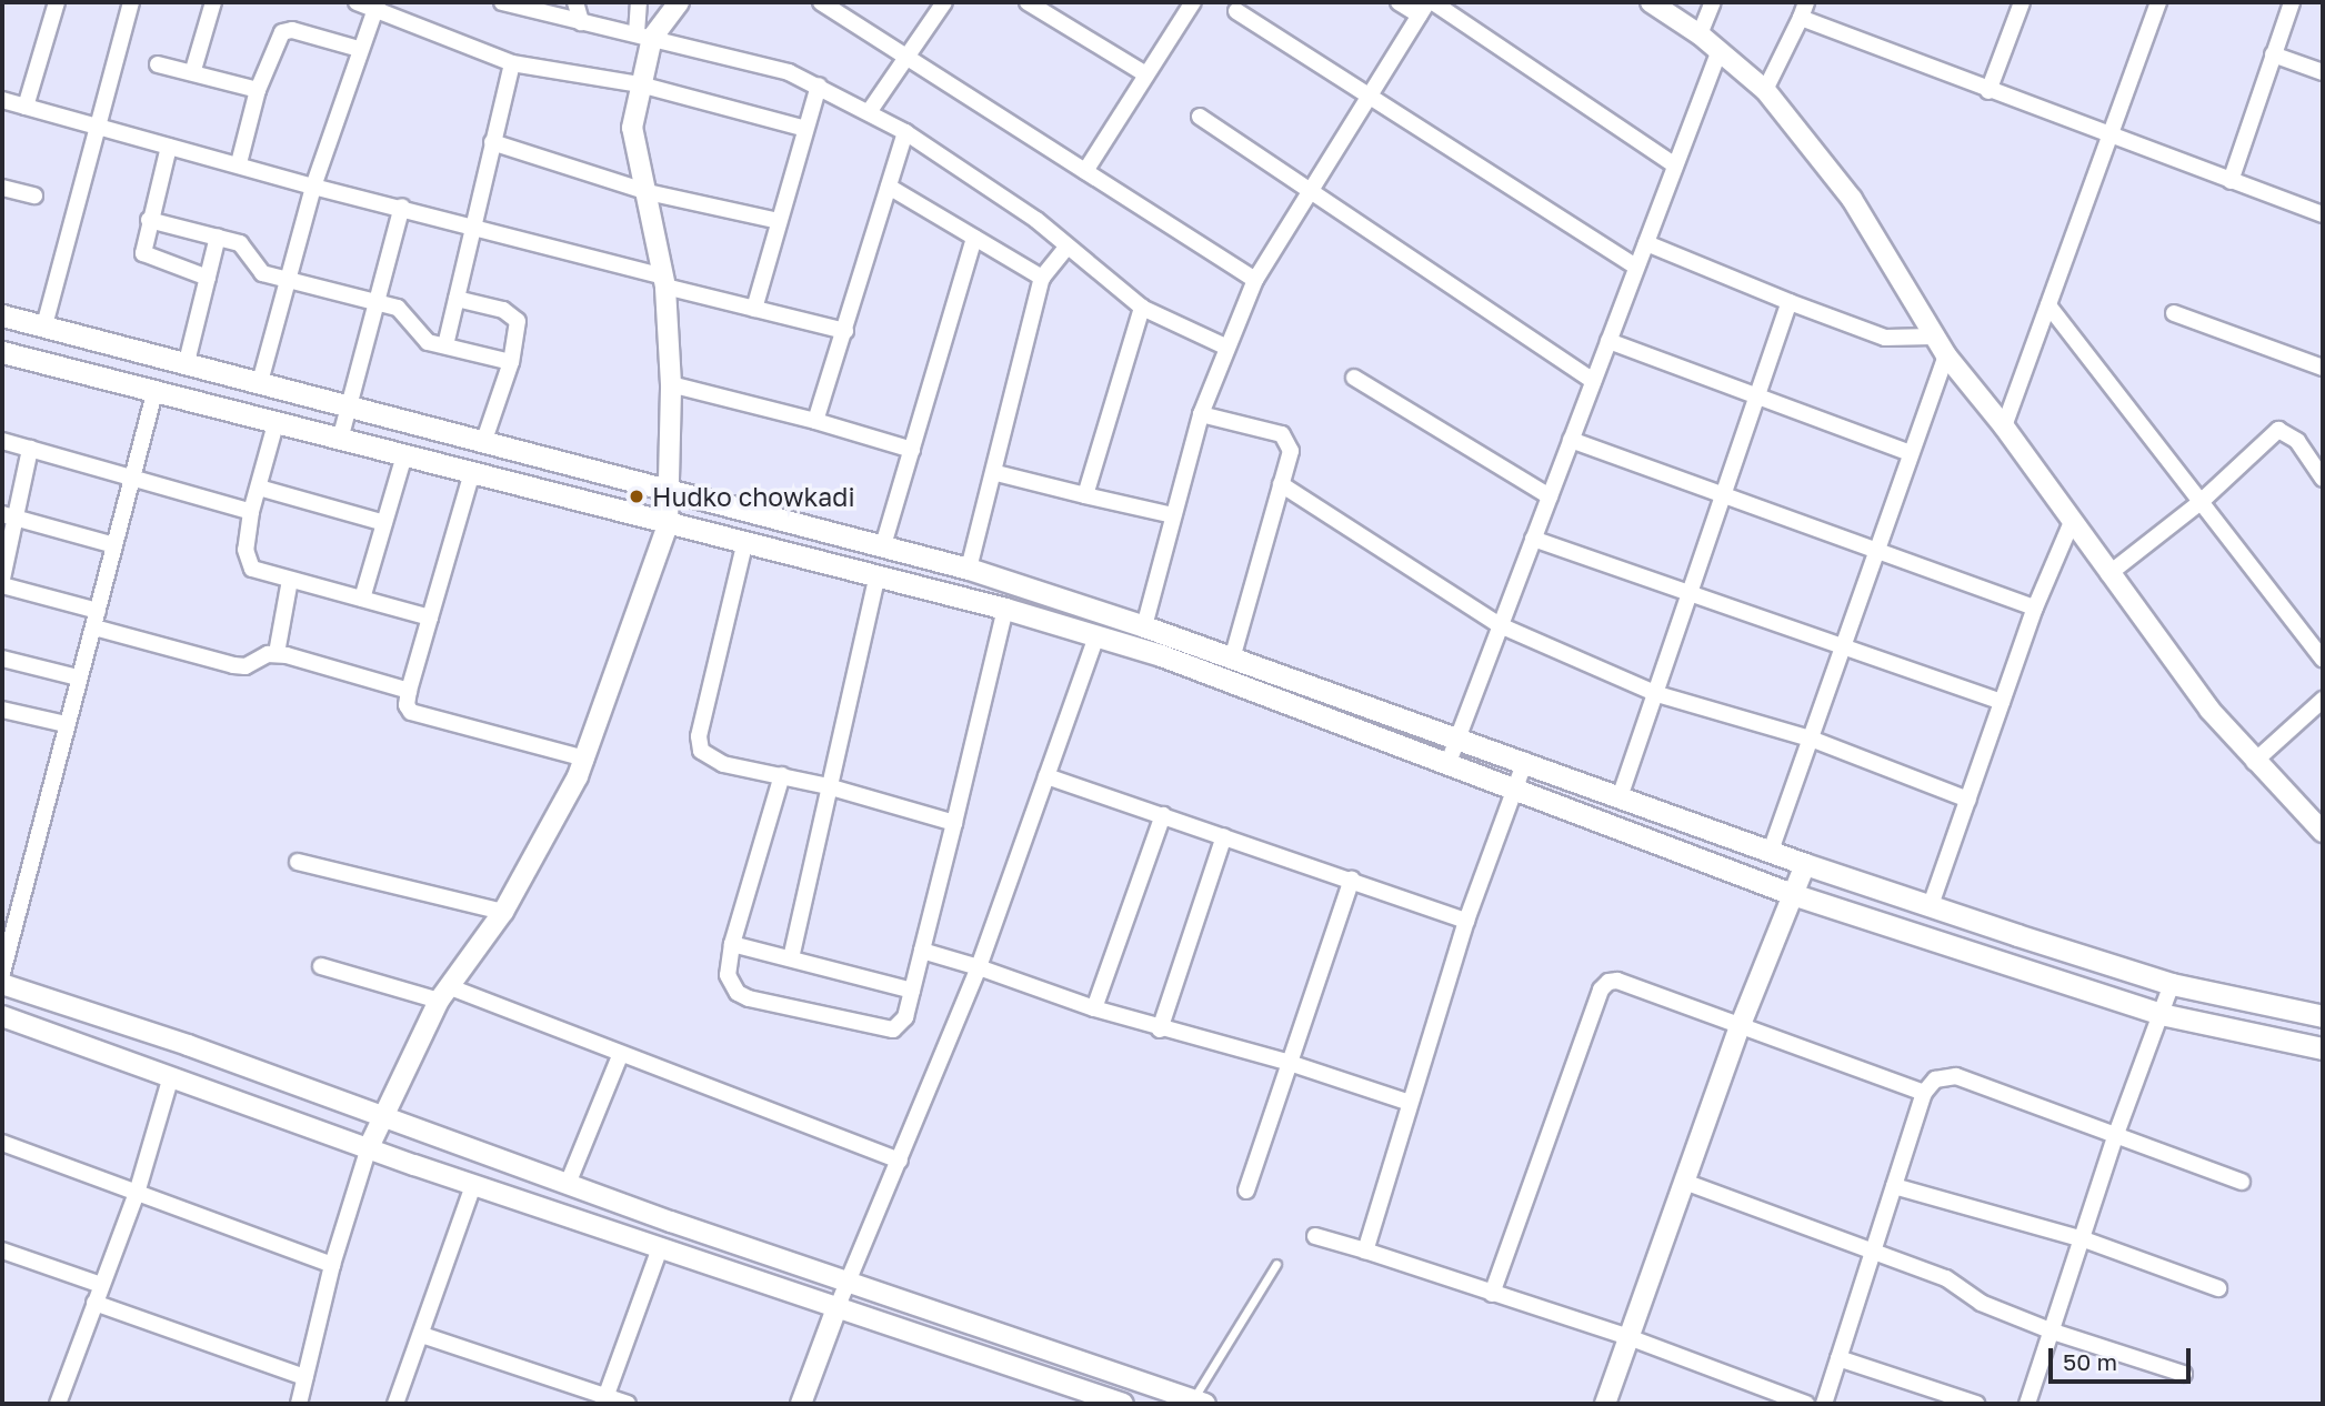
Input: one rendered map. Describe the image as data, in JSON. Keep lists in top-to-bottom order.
{
  "places": ["Hudko chowkadi"],
  "scale_bar": "50 m"
}
